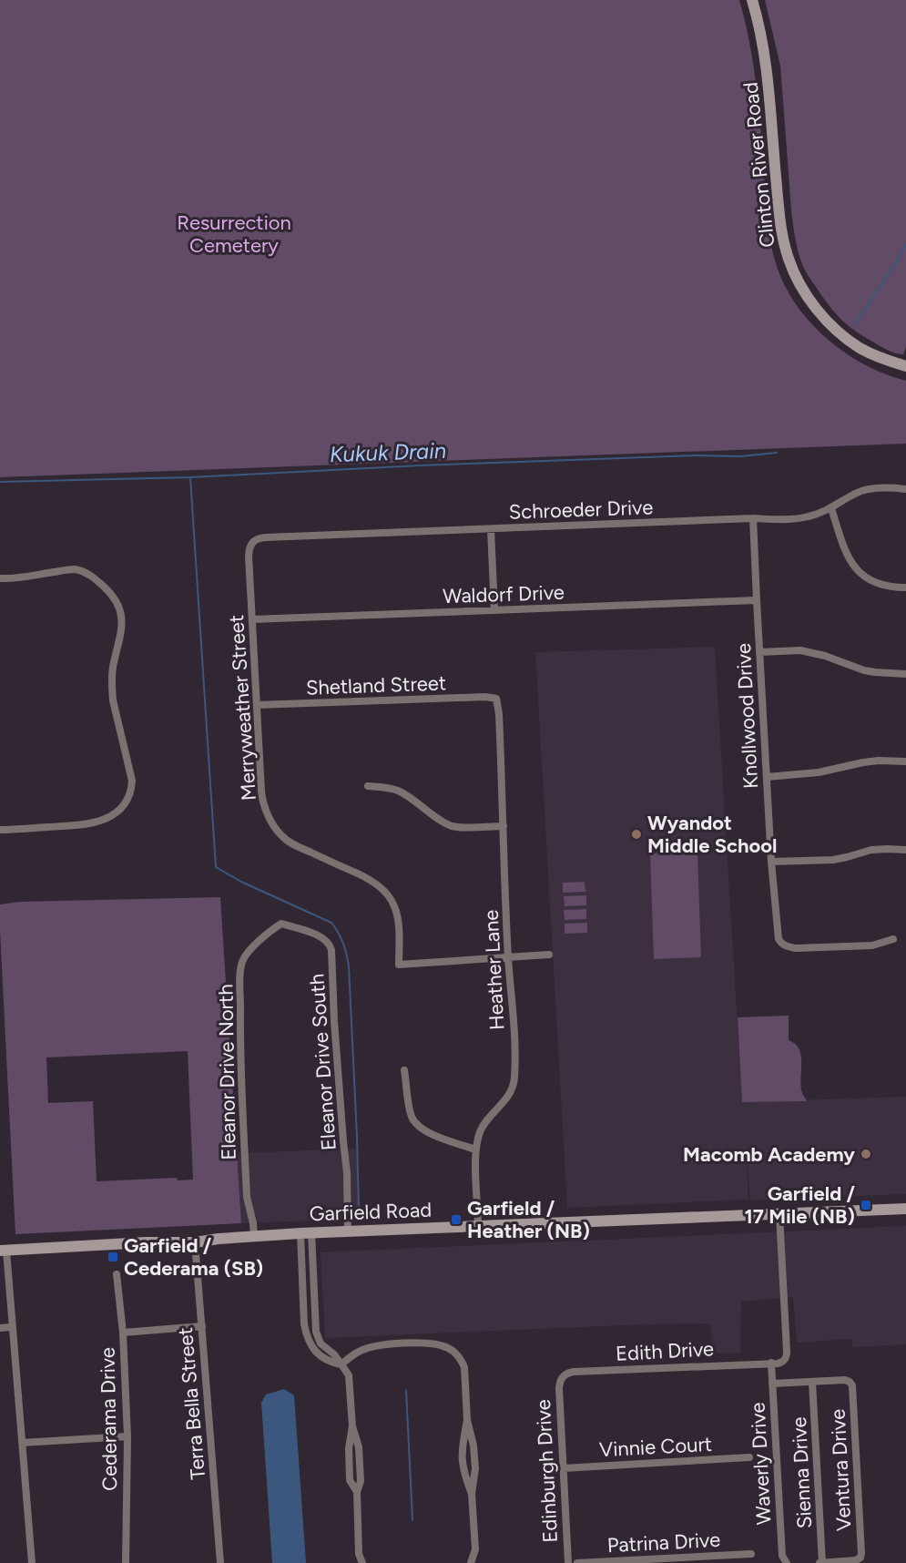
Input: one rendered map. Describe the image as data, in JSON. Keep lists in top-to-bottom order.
{
  "streets": {
    "main road": ["Clinton River Road", "Garfield Road"],
    "street": [
      "Schroeder Drive",
      "Waldorf Drive",
      "Shetland Street",
      "Merryweather Street",
      "Knollwood Drive",
      "Heather Lane",
      "Eleanor Drive South",
      "Eleanor Drive North",
      "Edith Drive",
      "Terra Bella Street",
      "Cederama Drive",
      "Vinnie Court",
      "Waverly Drive",
      "Ventura Drive",
      "Edinburgh Drive",
      "Sienna Drive",
      "Patrina Drive"
    ]
  },
  "crossings": [
    ["Schroeder Drive", "Merryweather Street"],
    ["Schroeder Drive", "Knollwood Drive"],
    ["Waldorf Drive", "Merryweather Street"],
    ["Waldorf Drive", "Knollwood Drive"],
    ["Shetland Street", "Merryweather Street"],
    ["Shetland Street", "Heather Lane"],
    ["Merryweather Street", "Heather Lane"],
    ["Heather Lane", "Garfield Road"],
    ["Eleanor Drive South", "Eleanor Drive North"],
    ["Eleanor Drive South", "Garfield Road"],
    ["Eleanor Drive North", "Garfield Road"],
    ["Garfield Road", "Terra Bella Street"],
    ["Edith Drive", "Waverly Drive"],
    ["Edith Drive", "Edinburgh Drive"],
    ["Vinnie Court", "Edinburgh Drive"],
    ["Ventura Drive", "Sienna Drive"]
  ],
  "water": ["Kukuk Drain"],
  "parks": ["Resurrection Cemetery"],
  "places": {
    "other": ["Wyandot Middle School", "Macomb Academy"],
    "transit": ["Garfield / 17 Mile (NB)", "Garfield / Heather (NB)", "Garfield / Cederama (SB)"]
  }
}
